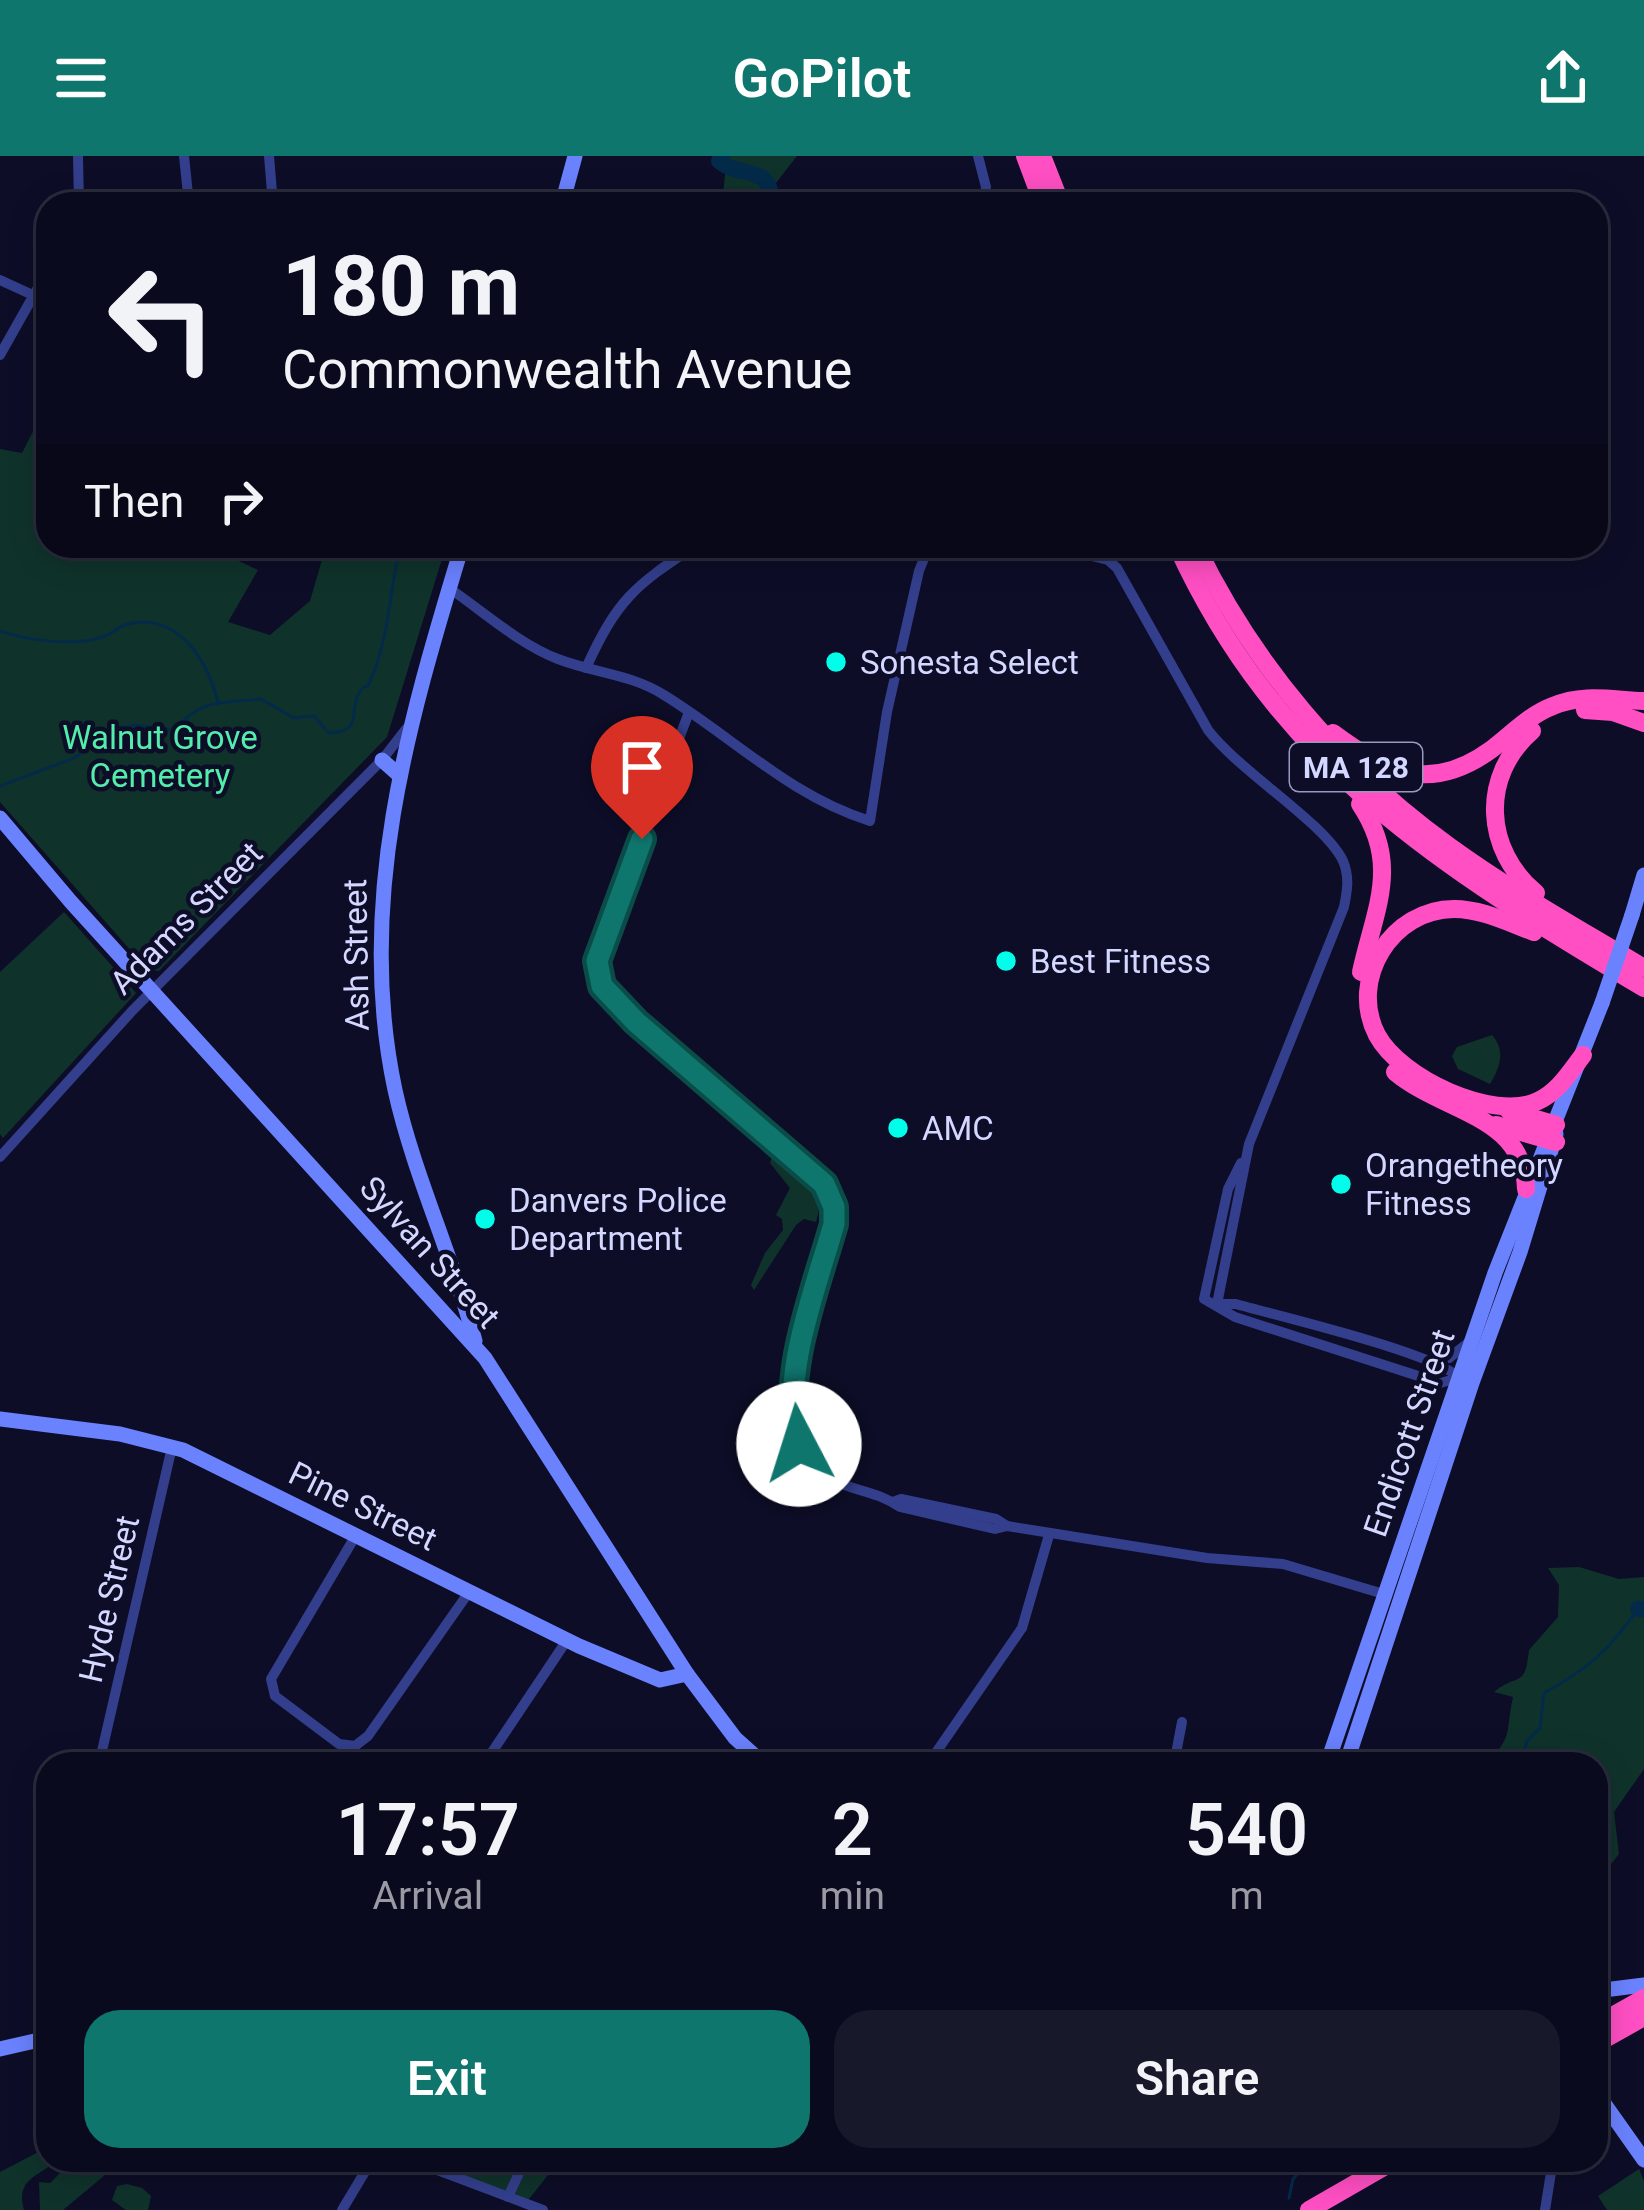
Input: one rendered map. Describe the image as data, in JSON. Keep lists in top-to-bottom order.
{
  "streets": {
    "highway": ["MA 128"],
    "main road": [
      "Ash Street",
      "Sylvan Street",
      "Endicott Street",
      "Pine Street"
    ],
    "street": ["Adams Street", "Hyde Street"]
  },
  "crossings": [
    ["Adams Street", "Ash Street"],
    ["Adams Street", "Sylvan Street"],
    ["Ash Street", "Sylvan Street"],
    ["Sylvan Street", "Pine Street"],
    ["Pine Street", "Hyde Street"]
  ],
  "parks": ["Walnut Grove Cemetery"],
  "places": [
    "Sonesta Select",
    "Best Fitness",
    "AMC",
    "Orangetheory Fitness",
    "Danvers Police Department"
  ],
  "page": {
    "header": "GoPilot",
    "turn": ["180 m", "Commonwealth Avenue"],
    "then": "Then",
    "eta": [
      "17:57",
      "Arrival",
      "2",
      "min",
      "540",
      "m"
    ],
    "buttons": ["Exit", "Share"]
  }
}
